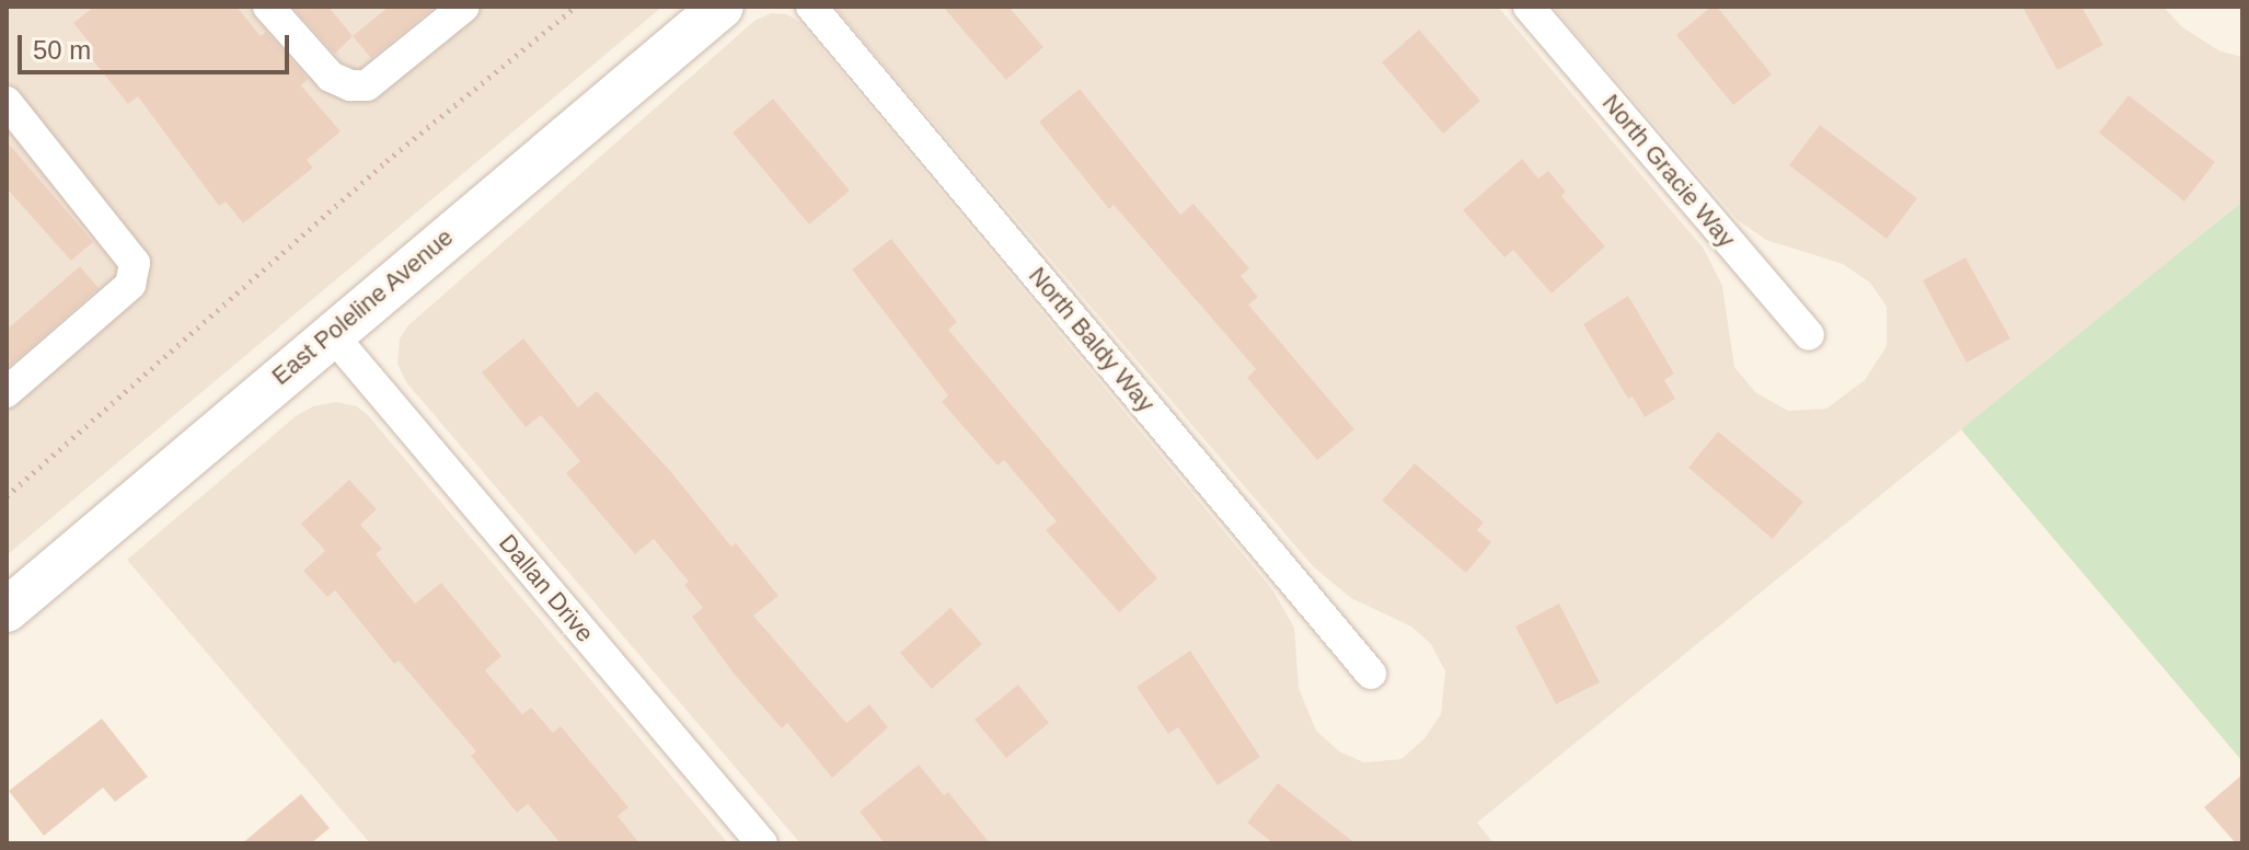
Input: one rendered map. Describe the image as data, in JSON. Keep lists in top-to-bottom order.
{
  "streets": {
    "main road": ["East Poleline Avenue"],
    "street": ["North Gracie Way", "North Baldy Way", "Dallan Drive"]
  },
  "crossings": [
    ["East Poleline Avenue", "Dallan Drive"]
  ],
  "scale_bar": "50 m"
}
